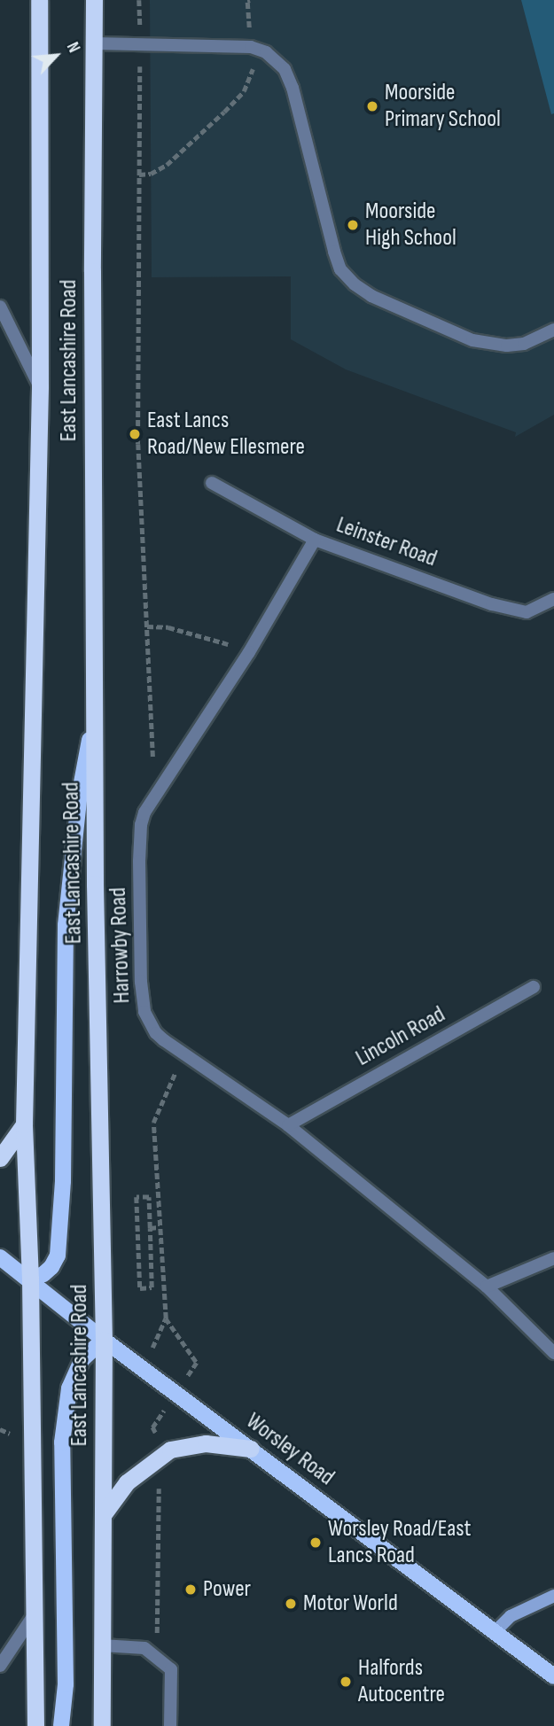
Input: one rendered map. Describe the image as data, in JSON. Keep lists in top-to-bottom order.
{
  "streets": {
    "highway": ["East Lancashire Road"],
    "main road": ["Worsley Road"],
    "street": ["Leinster Road", "Harrowby Road", "Lincoln Road"]
  },
  "crossings": [
    ["East Lancashire Road", "Worsley Road"],
    ["Leinster Road", "Harrowby Road"],
    ["Harrowby Road", "Lincoln Road"]
  ],
  "places": [
    "Moorside Primary School",
    "Moorside High School",
    "East Lancs Road/New Ellesmere",
    "Worsley Road/East Lancs Road",
    "Power",
    "Motor World",
    "Halfords Autocentre"
  ],
  "north": "top right"
}
